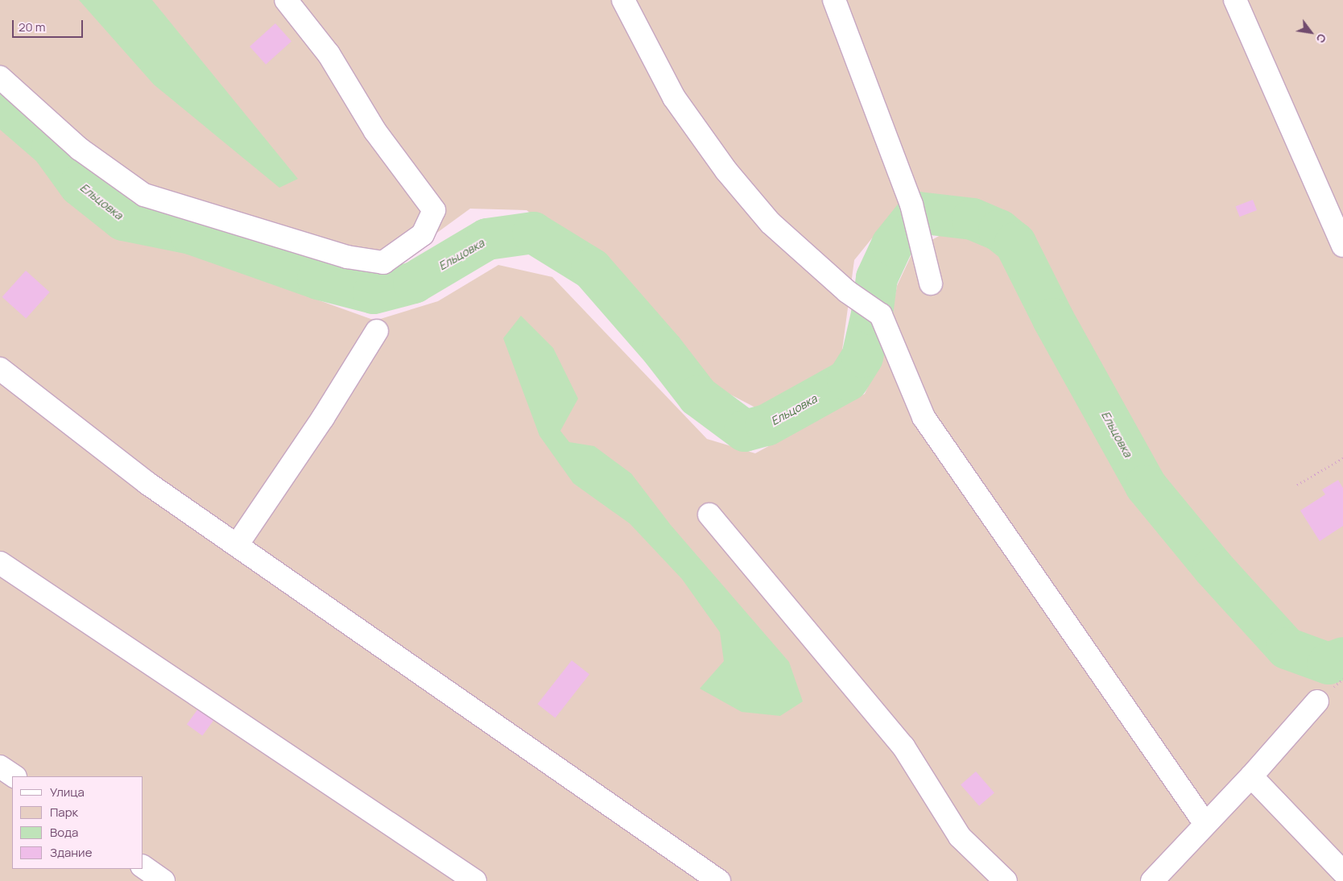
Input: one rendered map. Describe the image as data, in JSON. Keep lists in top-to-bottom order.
{
  "water": ["Ельцовка"],
  "legend": [
    "Улица",
    "Парк",
    "Вода",
    "Здание"
  ],
  "scale_bar": "20 m",
  "north": "bottom right"
}
